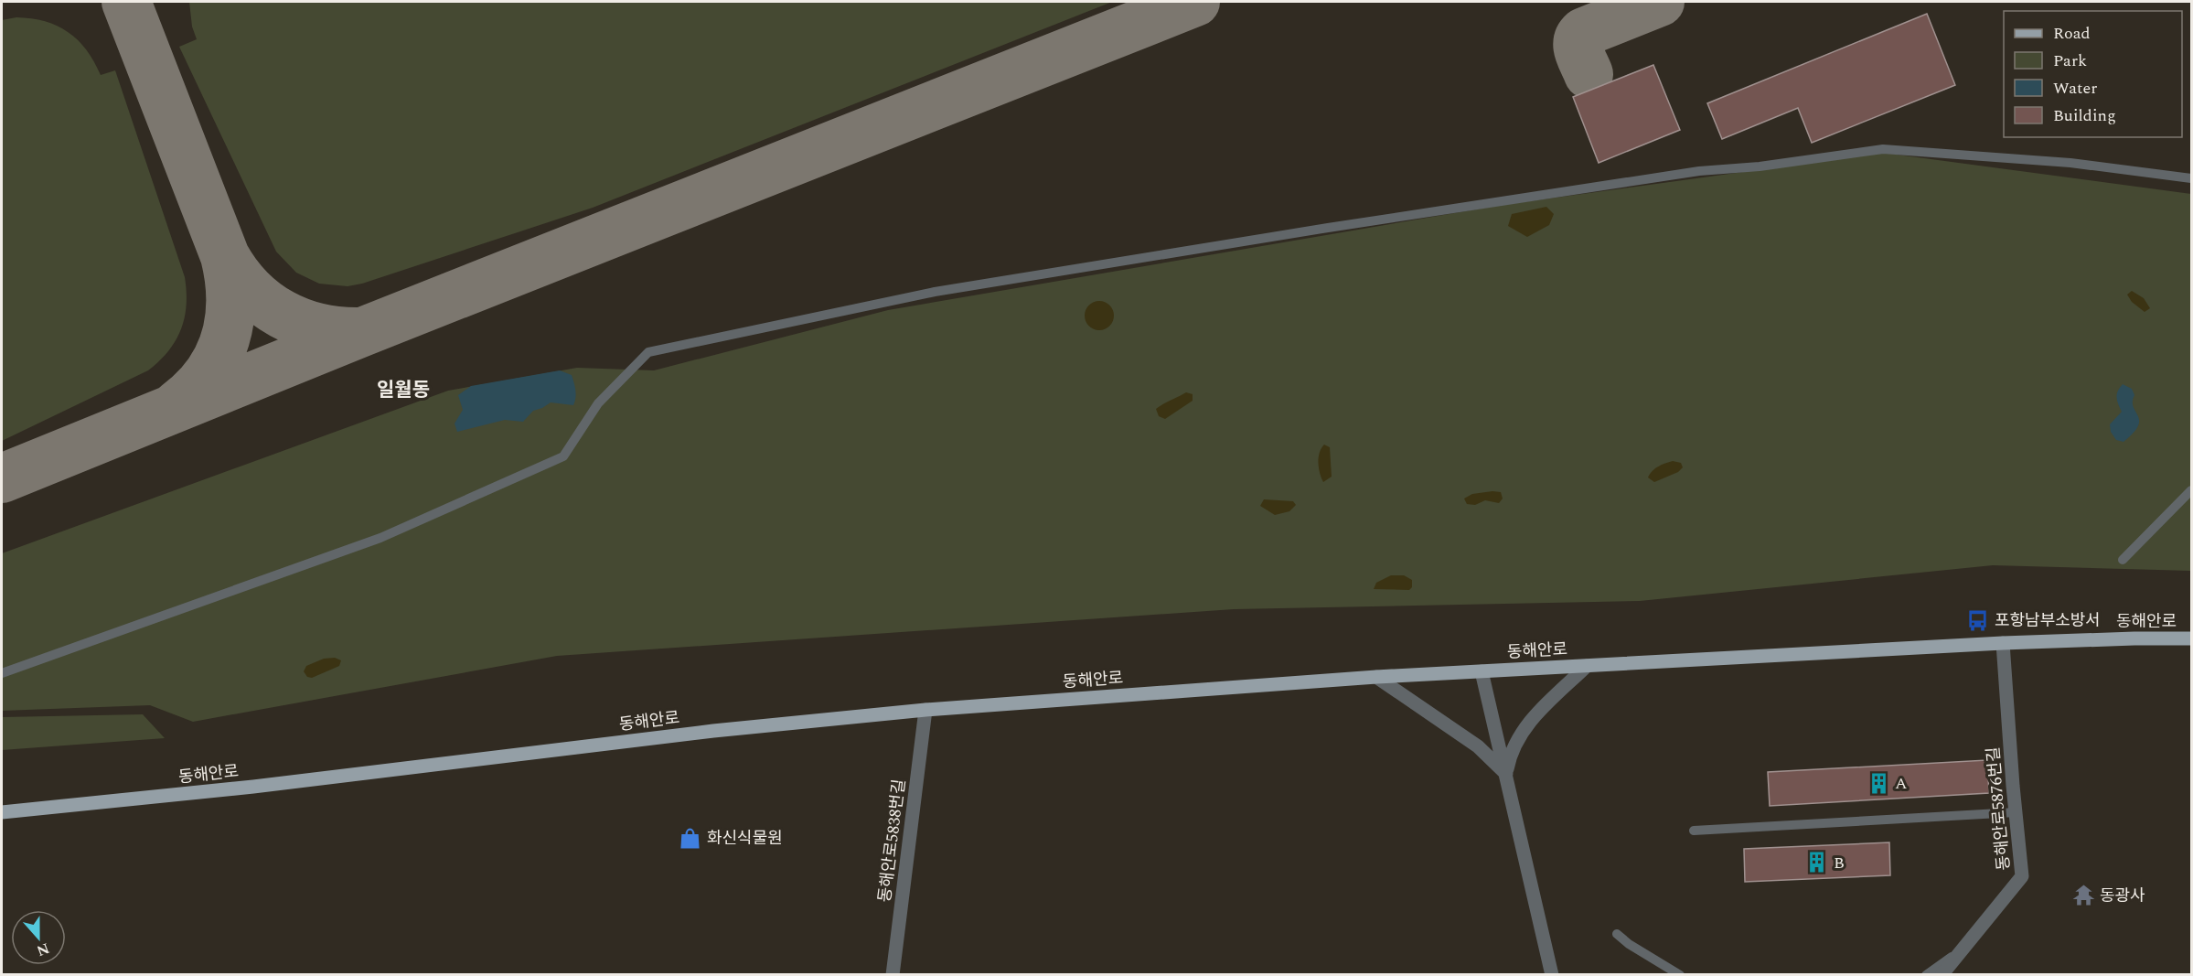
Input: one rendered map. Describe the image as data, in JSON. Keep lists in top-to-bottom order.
{
  "streets": {
    "main road": ["동해안로"],
    "street": ["동해안로5876번길", "동해안로5838번길"]
  },
  "crossings": [
    ["동해안로", "동해안로5876번길"],
    ["동해안로", "동해안로5838번길"]
  ],
  "districts": ["일월동"],
  "places": {
    "bus stop": ["포항남부소방서"],
    "building": ["A", "B"],
    "shop": ["화신식물원"],
    "temple": ["동광사"]
  },
  "legend": [
    "Road",
    "Park",
    "Water",
    "Building"
  ],
  "north": "bottom"
}
